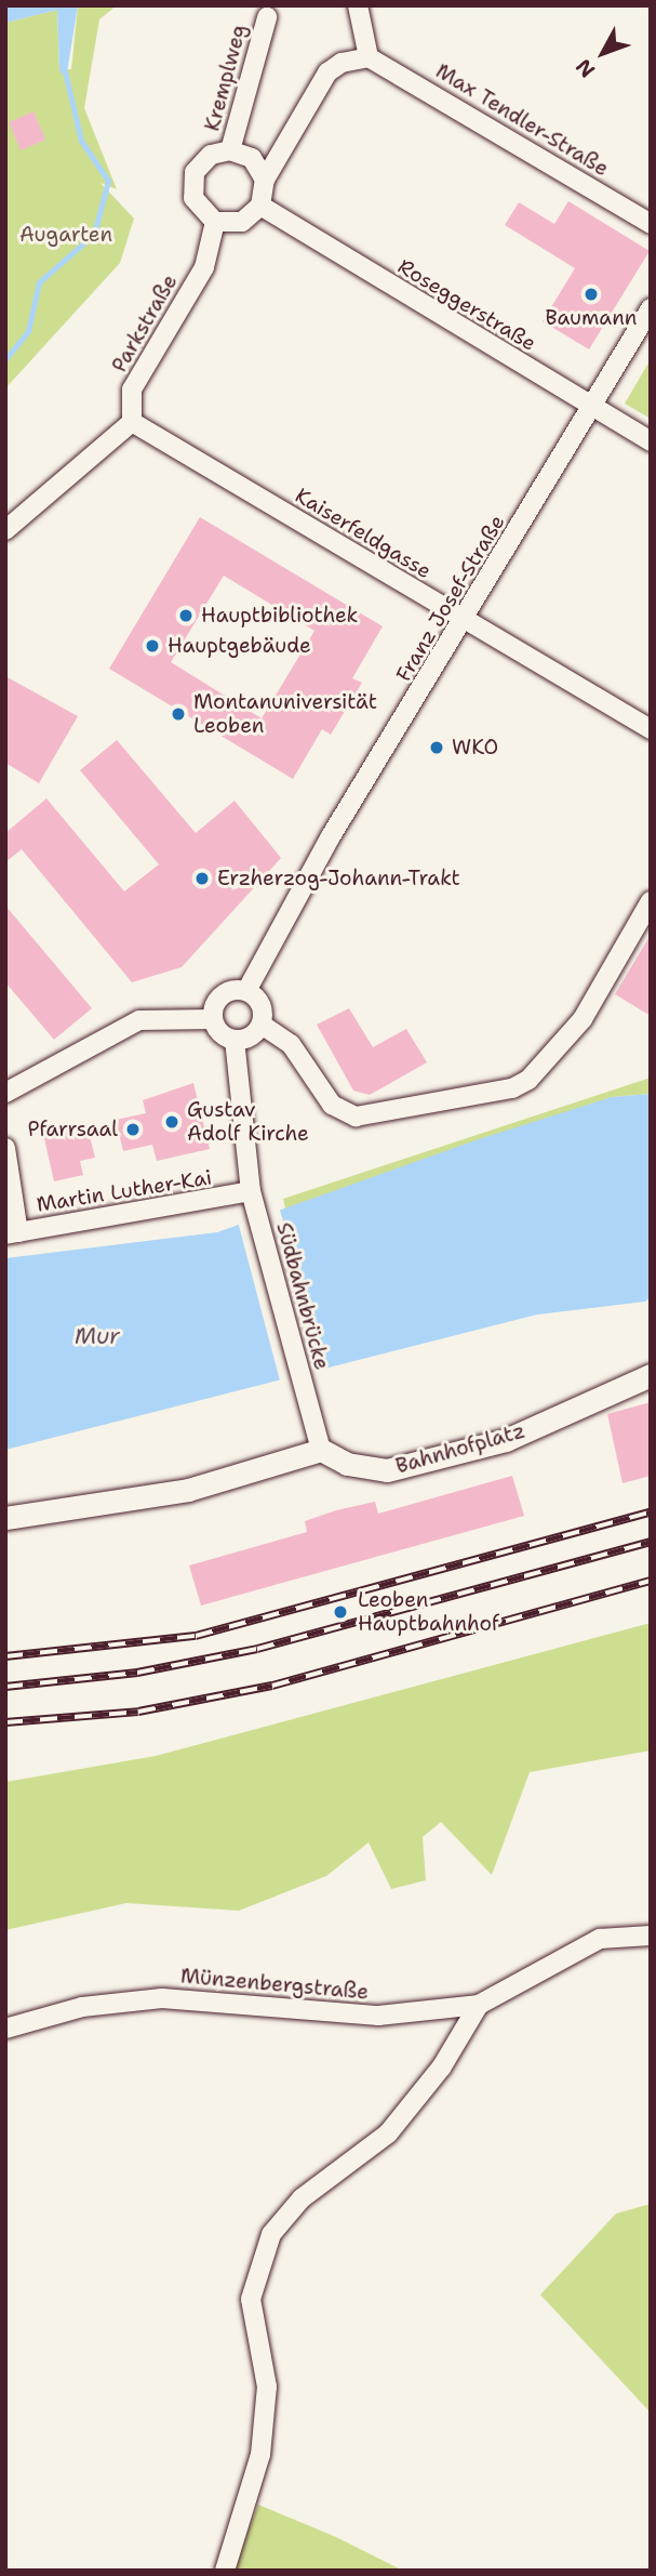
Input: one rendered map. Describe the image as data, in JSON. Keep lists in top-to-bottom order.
{
  "streets": {
    "main road": ["Bahnhofplatz"],
    "street": [
      "Kremplweg",
      "Max Tendler-Straße",
      "Roseggerstraße",
      "Parkstraße",
      "Kaiserfeldgasse",
      "Franz Josef-Straße",
      "Martin Luther-Kai",
      "Südbahnbrücke",
      "Münzenbergstraße"
    ]
  },
  "crossings": [
    ["Kremplweg", "Roseggerstraße"],
    ["Kremplweg", "Parkstraße"],
    ["Roseggerstraße", "Parkstraße"],
    ["Roseggerstraße", "Franz Josef-Straße"],
    ["Parkstraße", "Kaiserfeldgasse"],
    ["Kaiserfeldgasse", "Franz Josef-Straße"],
    ["Franz Josef-Straße", "Südbahnbrücke"],
    ["Martin Luther-Kai", "Südbahnbrücke"],
    ["Südbahnbrücke", "Bahnhofplatz"]
  ],
  "water": ["Mur"],
  "parks": ["Augarten"],
  "places": [
    "Baumann",
    "Hauptbibliothek",
    "Hauptgebäude",
    "Montanuniversität Leoben",
    "WKO",
    "Erzherzog-Johann-Trakt",
    "Gustav Adolf Kirche",
    "Pfarrsaal",
    "Leoben Hauptbahnhof"
  ],
  "north": "bottom left"
}
